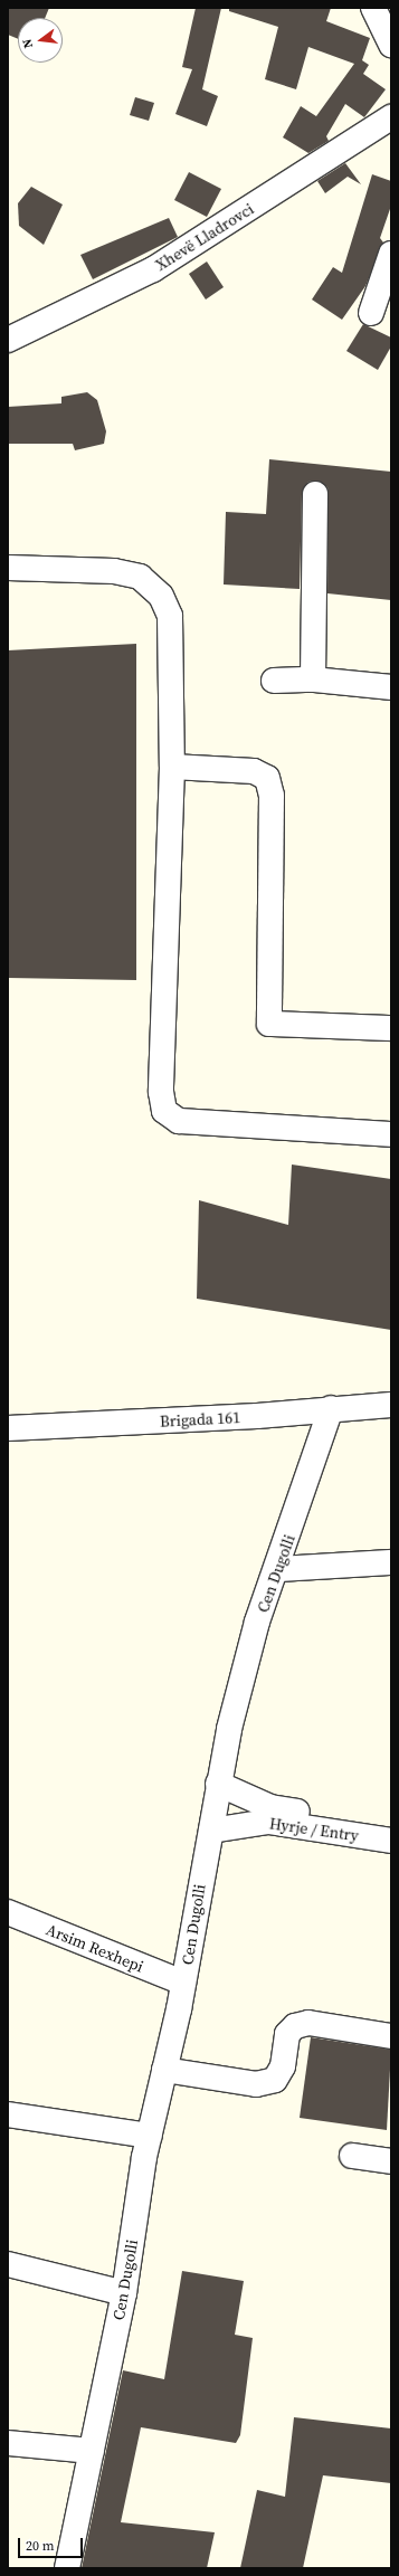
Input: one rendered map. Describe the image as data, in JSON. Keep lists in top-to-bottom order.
{
  "streets": {
    "street": [
      "Xhevë Lladrovci",
      "Brigada 161",
      "Cen Dugolli",
      "Hyrje / Entry",
      "Arsim Rexhepi"
    ]
  },
  "crossings": [
    ["Brigada 161", "Cen Dugolli"],
    ["Cen Dugolli", "Hyrje / Entry"],
    ["Cen Dugolli", "Arsim Rexhepi"]
  ],
  "scale_bar": "20 m",
  "north": "left"
}
